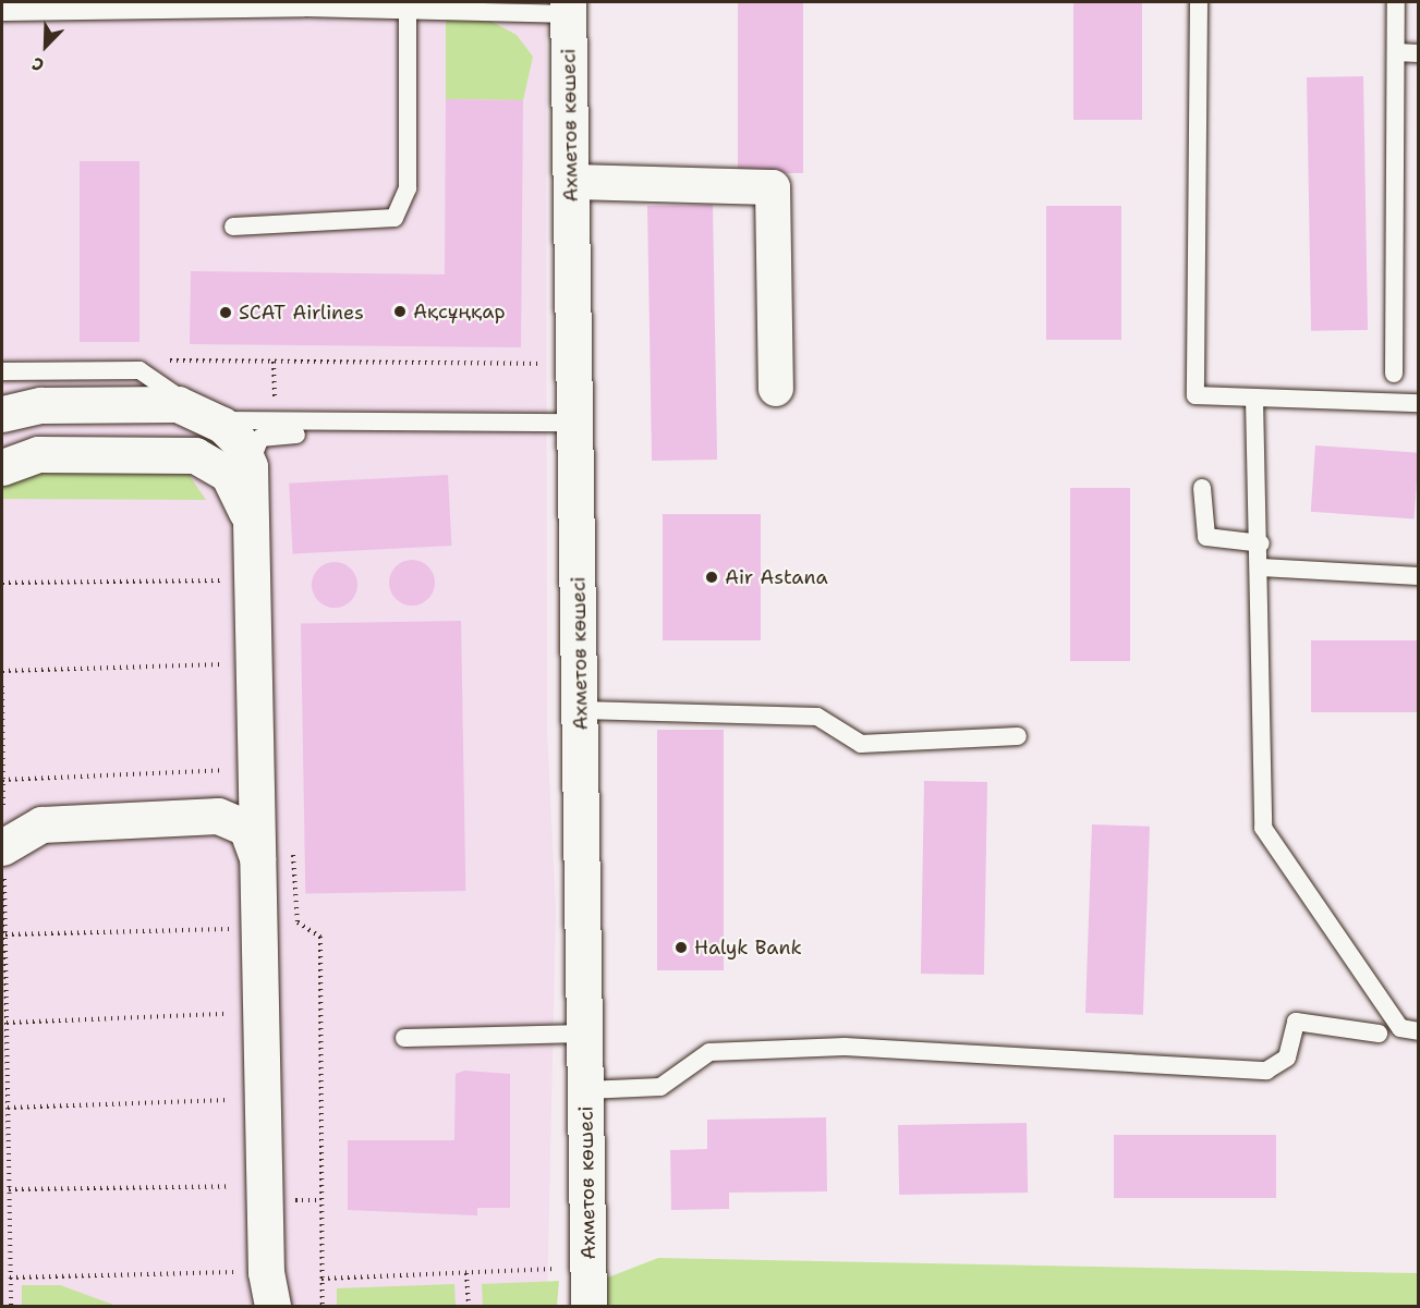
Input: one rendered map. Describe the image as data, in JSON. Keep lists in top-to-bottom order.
{
  "streets": {
    "street": ["Ахметов көшесі"]
  },
  "places": [
    "Ақсұңқар",
    "SCAT Airlines",
    "Air Astana",
    "Halyk Bank"
  ],
  "north": "bottom left"
}
